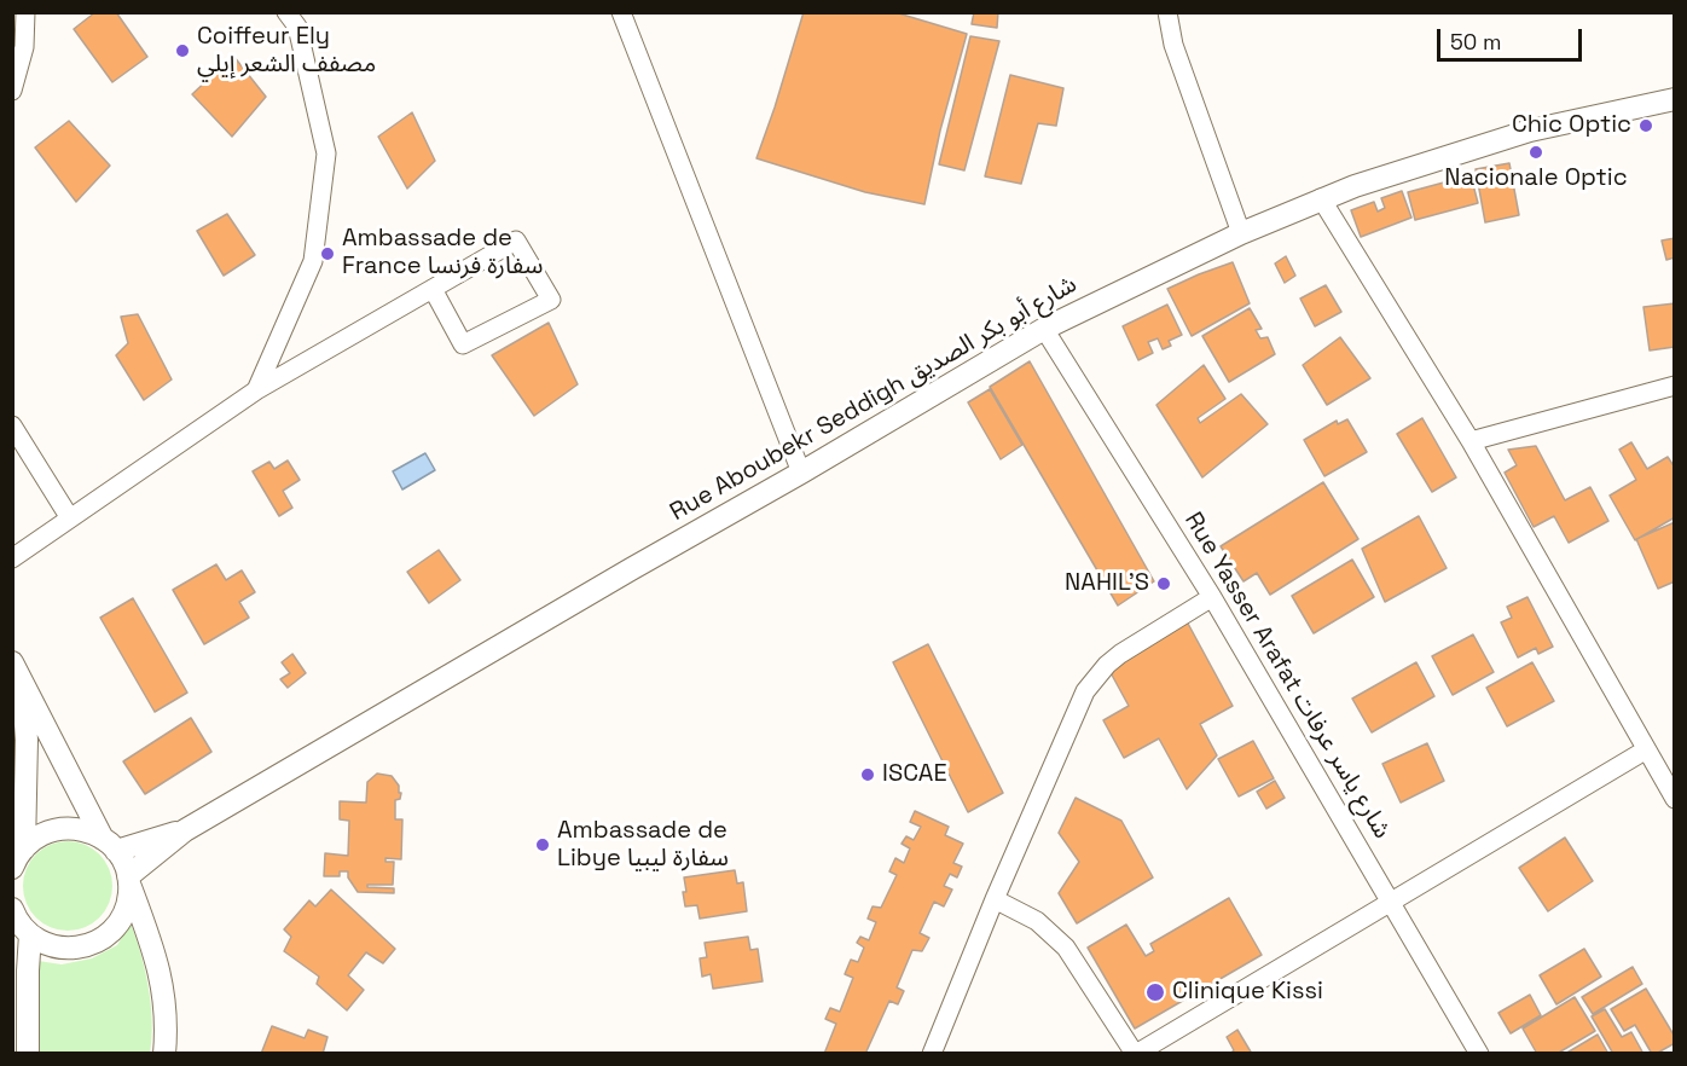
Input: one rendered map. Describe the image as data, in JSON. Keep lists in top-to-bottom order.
{
  "streets": {
    "street": ["Rue Aboubekr Seddigh شارع أبو بكر الصديق", "Rue Yasser Arafat شارع ياسر عرفات"]
  },
  "crossings": [
    ["Rue Aboubekr Seddigh شارع أبو بكر الصديق", "Rue Yasser Arafat شارع ياسر عرفات"]
  ],
  "places": [
    "Coiffeur Ely مصفف الشعر إيلي",
    "Chic Optic",
    "Nacionale Optic",
    "Ambassade de France سفارة فرنسا",
    "NAHIL'S",
    "ISCAE",
    "Ambassade de Libye سفارة ليبيا",
    "Clinique Kissi"
  ],
  "scale_bar": "50 m"
}
